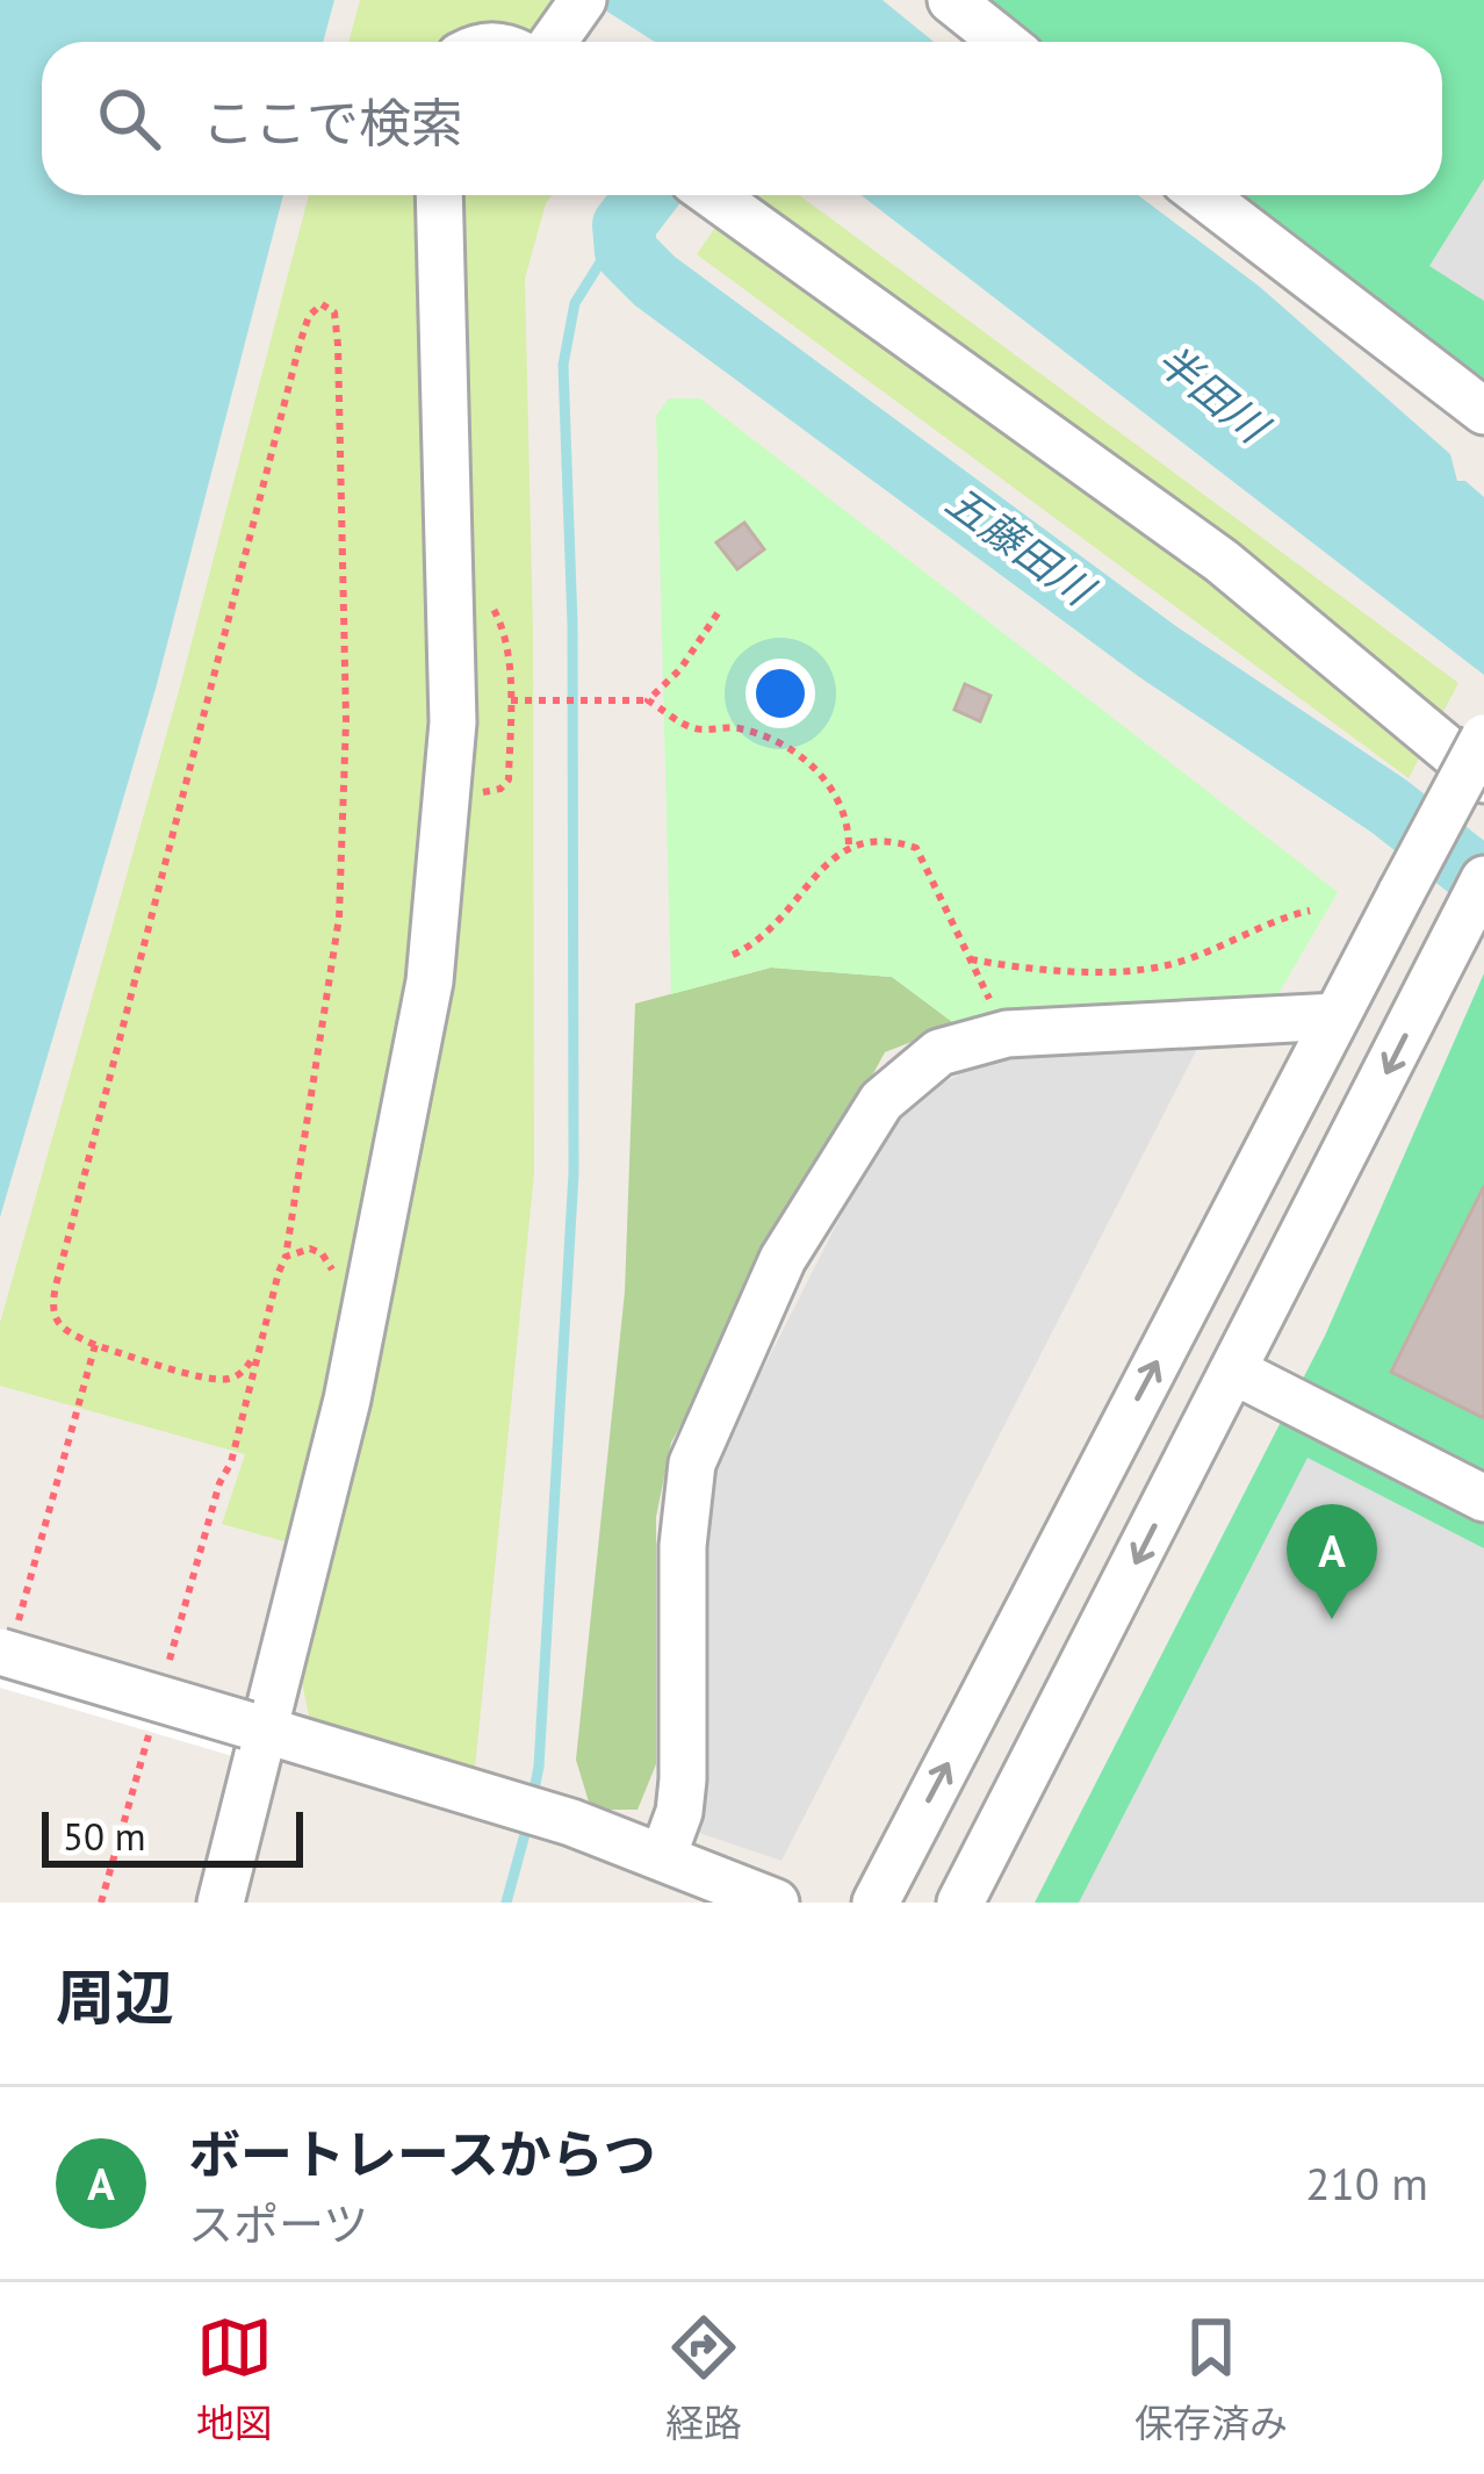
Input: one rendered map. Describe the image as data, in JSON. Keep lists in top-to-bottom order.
{
  "water": ["半田川", "五藤田川"],
  "scale_bar": "50 m",
  "page": {
    "search": "ここで検索",
    "pins": "A",
    "scale": "50 m",
    "heading": "周辺",
    "list": [
      {
        "mark": "A",
        "name": "ボートレースからつ",
        "note": "スポーツ",
        "value": "210 m"
      }
    ],
    "nav": ["地図", "経路", "保存済み"]
  }
}
